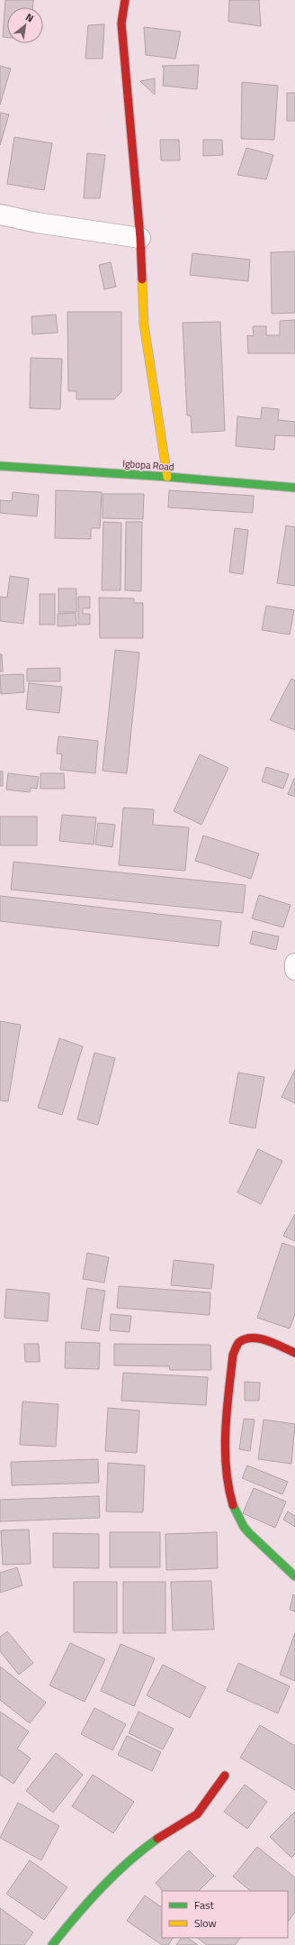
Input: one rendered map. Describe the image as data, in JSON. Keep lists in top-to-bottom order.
{
  "streets": {
    "street": ["Igbopa Road"]
  },
  "legend": ["Fast", "Slow"],
  "north": "top right"
}
